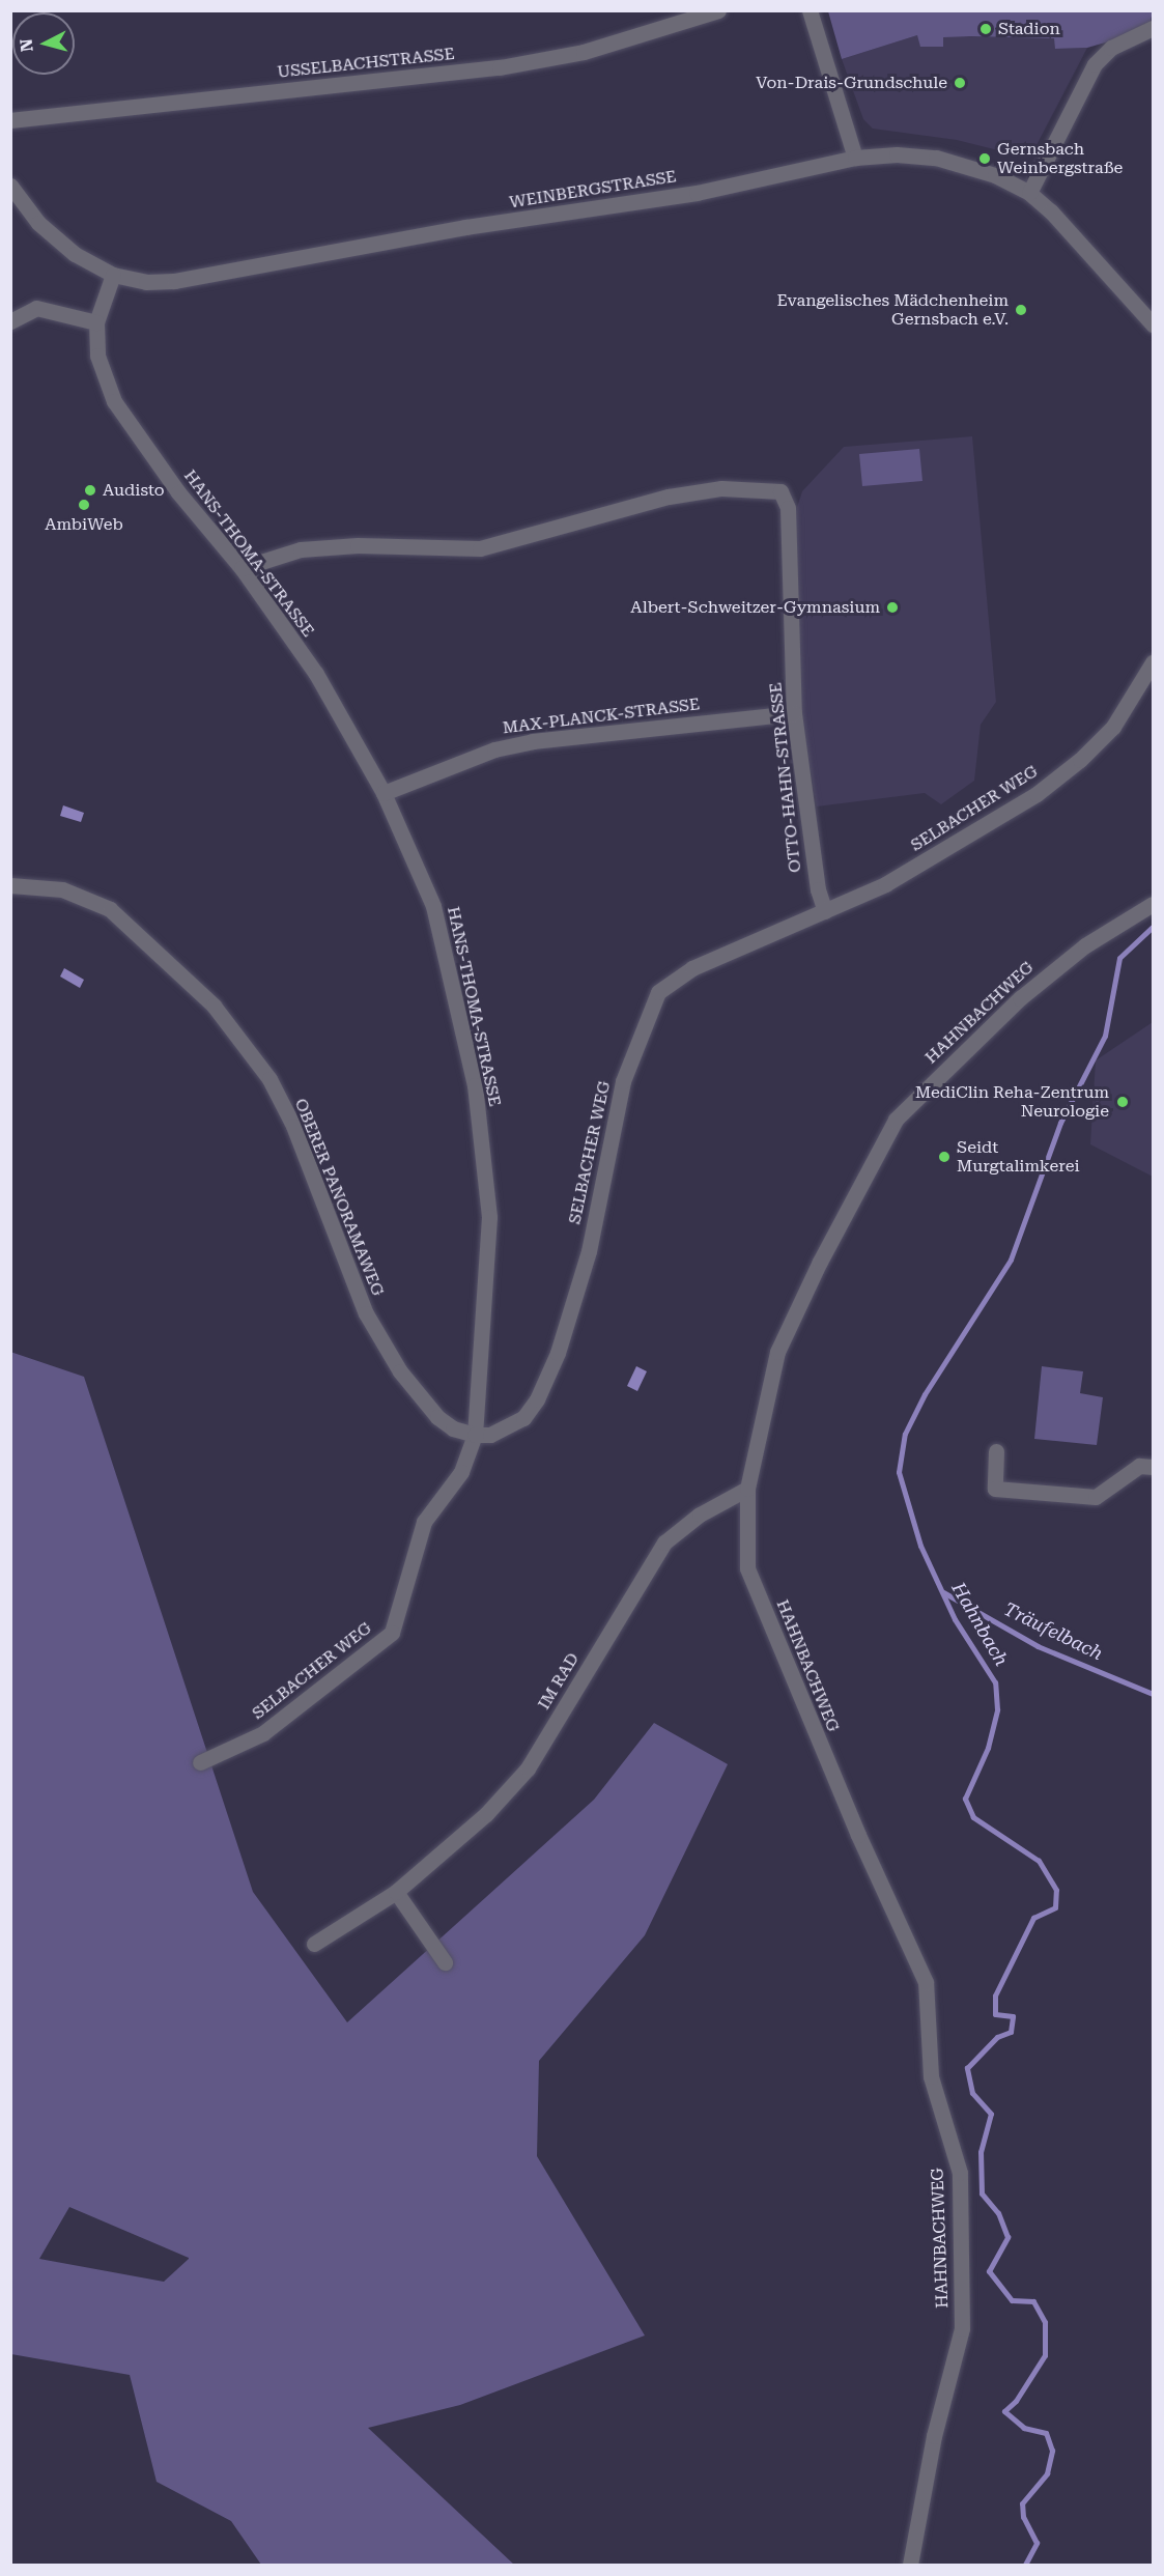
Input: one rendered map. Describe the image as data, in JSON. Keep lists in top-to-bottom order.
{
  "streets": {
    "street": [
      "USSELBACHSTRASSE",
      "WEINBERGSTRASSE",
      "HANS-THOMA-STRASSE",
      "MAX-PLANCK-STRASSE",
      "OTTO-HAHN-STRASSE",
      "SELBACHER WEG",
      "HAHNBACHWEG",
      "OBERER PANORAMAWEG",
      "IM RAD"
    ]
  },
  "crossings": [
    ["WEINBERGSTRASSE", "HANS-THOMA-STRASSE"],
    ["HANS-THOMA-STRASSE", "MAX-PLANCK-STRASSE"],
    ["HANS-THOMA-STRASSE", "OTTO-HAHN-STRASSE"],
    ["HANS-THOMA-STRASSE", "SELBACHER WEG"],
    ["HANS-THOMA-STRASSE", "OBERER PANORAMAWEG"],
    ["MAX-PLANCK-STRASSE", "OTTO-HAHN-STRASSE"],
    ["OTTO-HAHN-STRASSE", "SELBACHER WEG"],
    ["SELBACHER WEG", "OBERER PANORAMAWEG"],
    ["HAHNBACHWEG", "IM RAD"]
  ],
  "water": ["Hahnbach", "Träufelbach"],
  "places": [
    "Stadion",
    "Von-Drais-Grundschule",
    "Gernsbach Weinbergstraße",
    "Evangelisches Mädchenheim Gernsbach e.V.",
    "Audisto",
    "AmbiWeb",
    "Albert-Schweitzer-Gymnasium",
    "MediClin Reha-Zentrum Neurologie",
    "Seidt Murgtalimkerei"
  ],
  "north": "left"
}
